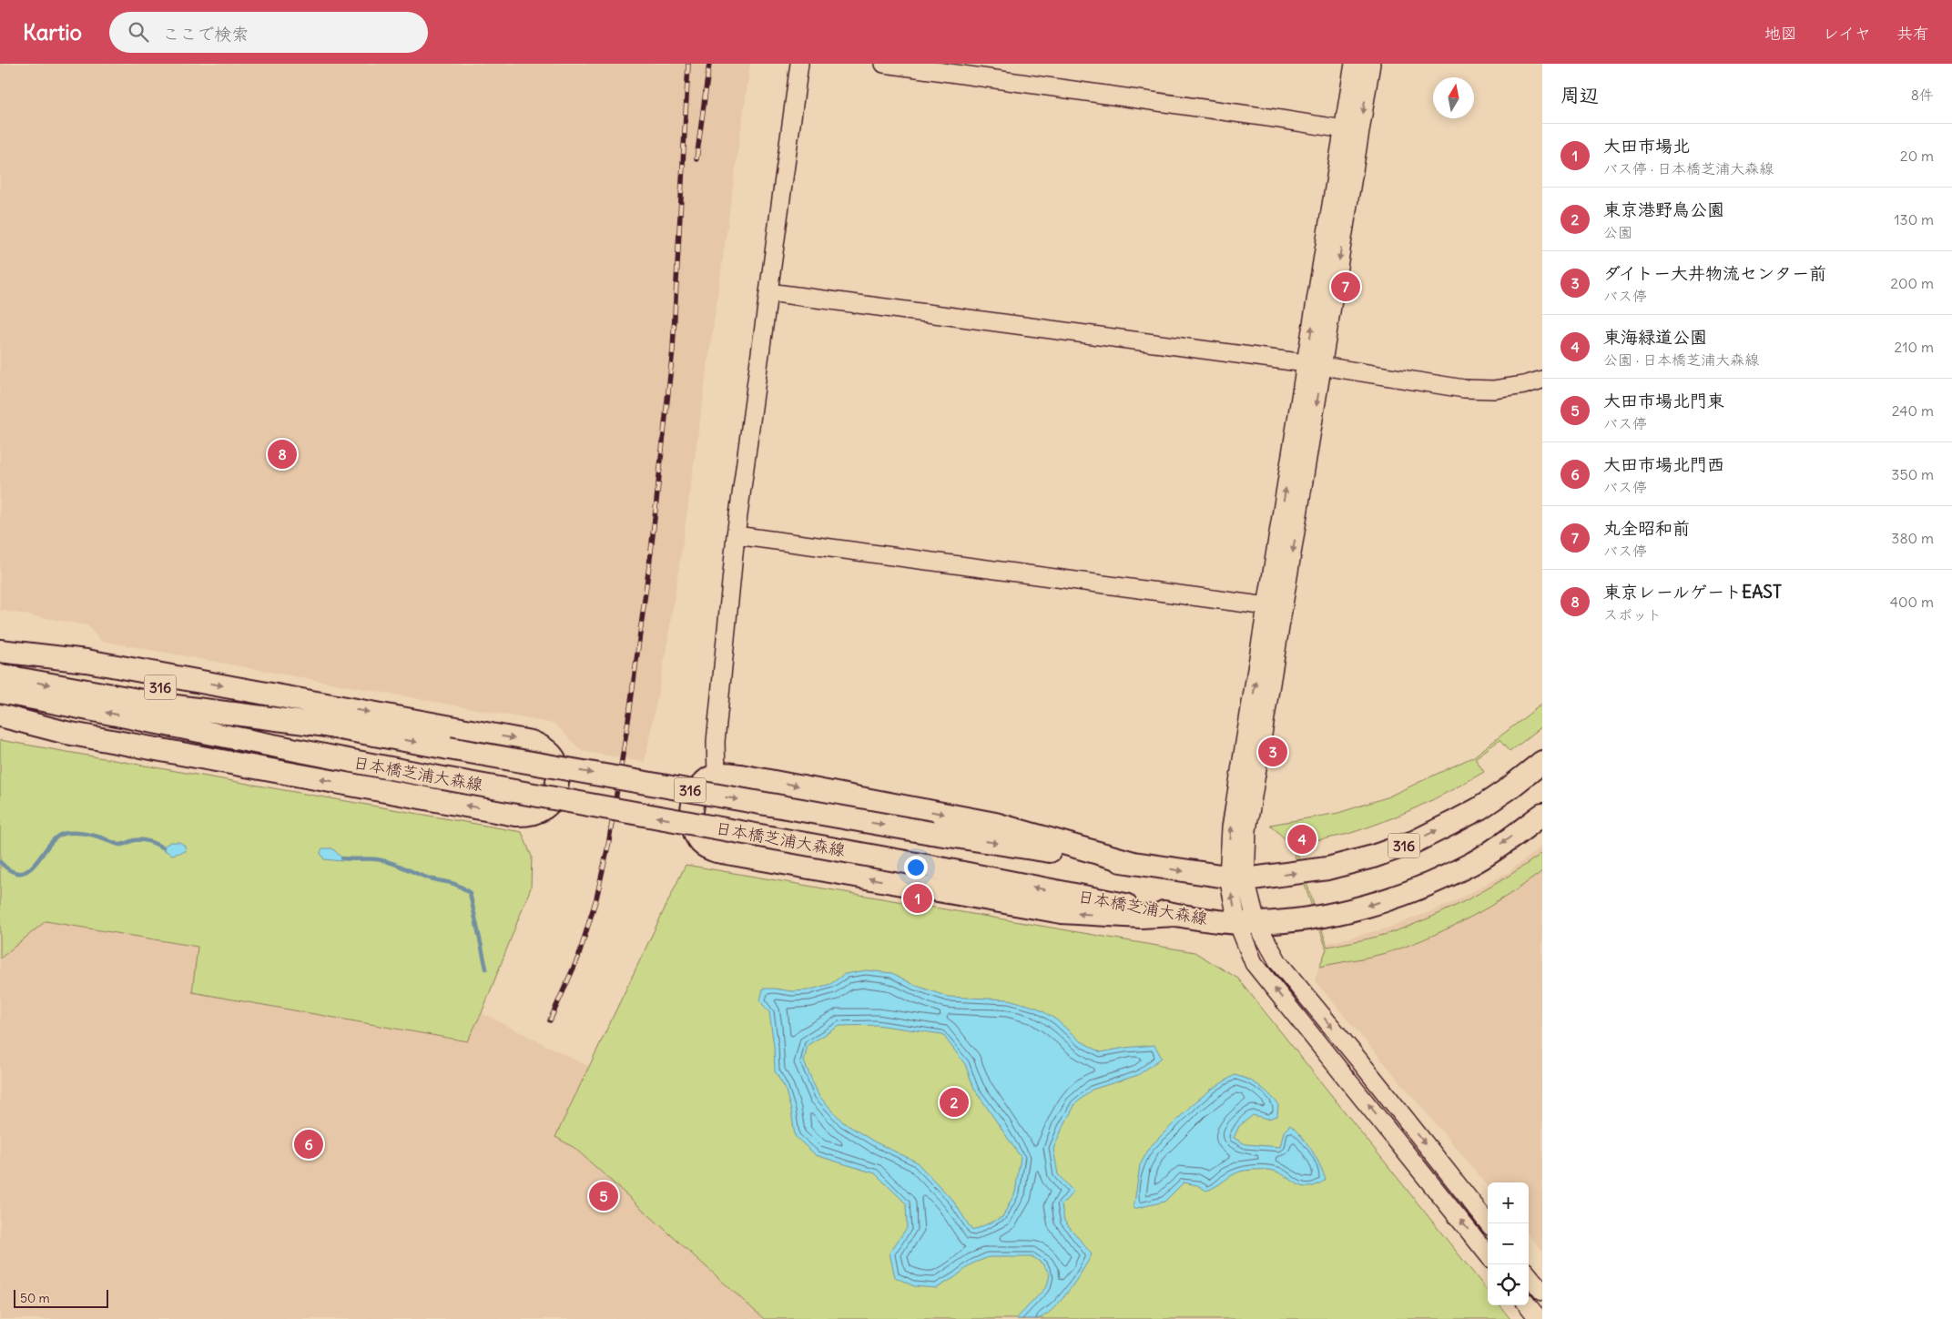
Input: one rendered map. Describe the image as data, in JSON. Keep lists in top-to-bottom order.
{
  "streets": {
    "main road": ["316", "日本橋芝浦大森線"]
  },
  "crossings": [
    ["316", "日本橋芝浦大森線"]
  ],
  "scale_bar": "50 m",
  "north": "top",
  "page": {
    "header": "Kartio",
    "search": "ここで検索",
    "nav": ["地図", "レイヤ", "共有"],
    "heading": ["周辺", "8件"],
    "list": [
      {
        "mark": "1",
        "name": "大田市場北",
        "note": "バス停 · 日本橋芝浦大森線",
        "value": "20 m"
      },
      {
        "mark": "2",
        "name": "東京港野鳥公園",
        "note": "公園",
        "value": "130 m"
      },
      {
        "mark": "3",
        "name": "ダイトー大井物流センター前",
        "note": "バス停",
        "value": "200 m"
      },
      {
        "mark": "4",
        "name": "東海緑道公園",
        "note": "公園 · 日本橋芝浦大森線",
        "value": "210 m"
      },
      {
        "mark": "5",
        "name": "大田市場北門東",
        "note": "バス停",
        "value": "240 m"
      },
      {
        "mark": "6",
        "name": "大田市場北門西",
        "note": "バス停",
        "value": "350 m"
      },
      {
        "mark": "7",
        "name": "丸全昭和前",
        "note": "バス停",
        "value": "380 m"
      },
      {
        "mark": "8",
        "name": "東京レールゲートEAST",
        "note": "スポット",
        "value": "400 m"
      }
    ],
    "pins": [
      "7",
      "8",
      "3",
      "4",
      "1",
      "2",
      "6",
      "5"
    ],
    "map_buttons": ["+", "−"],
    "scale": "50 m"
  }
}
